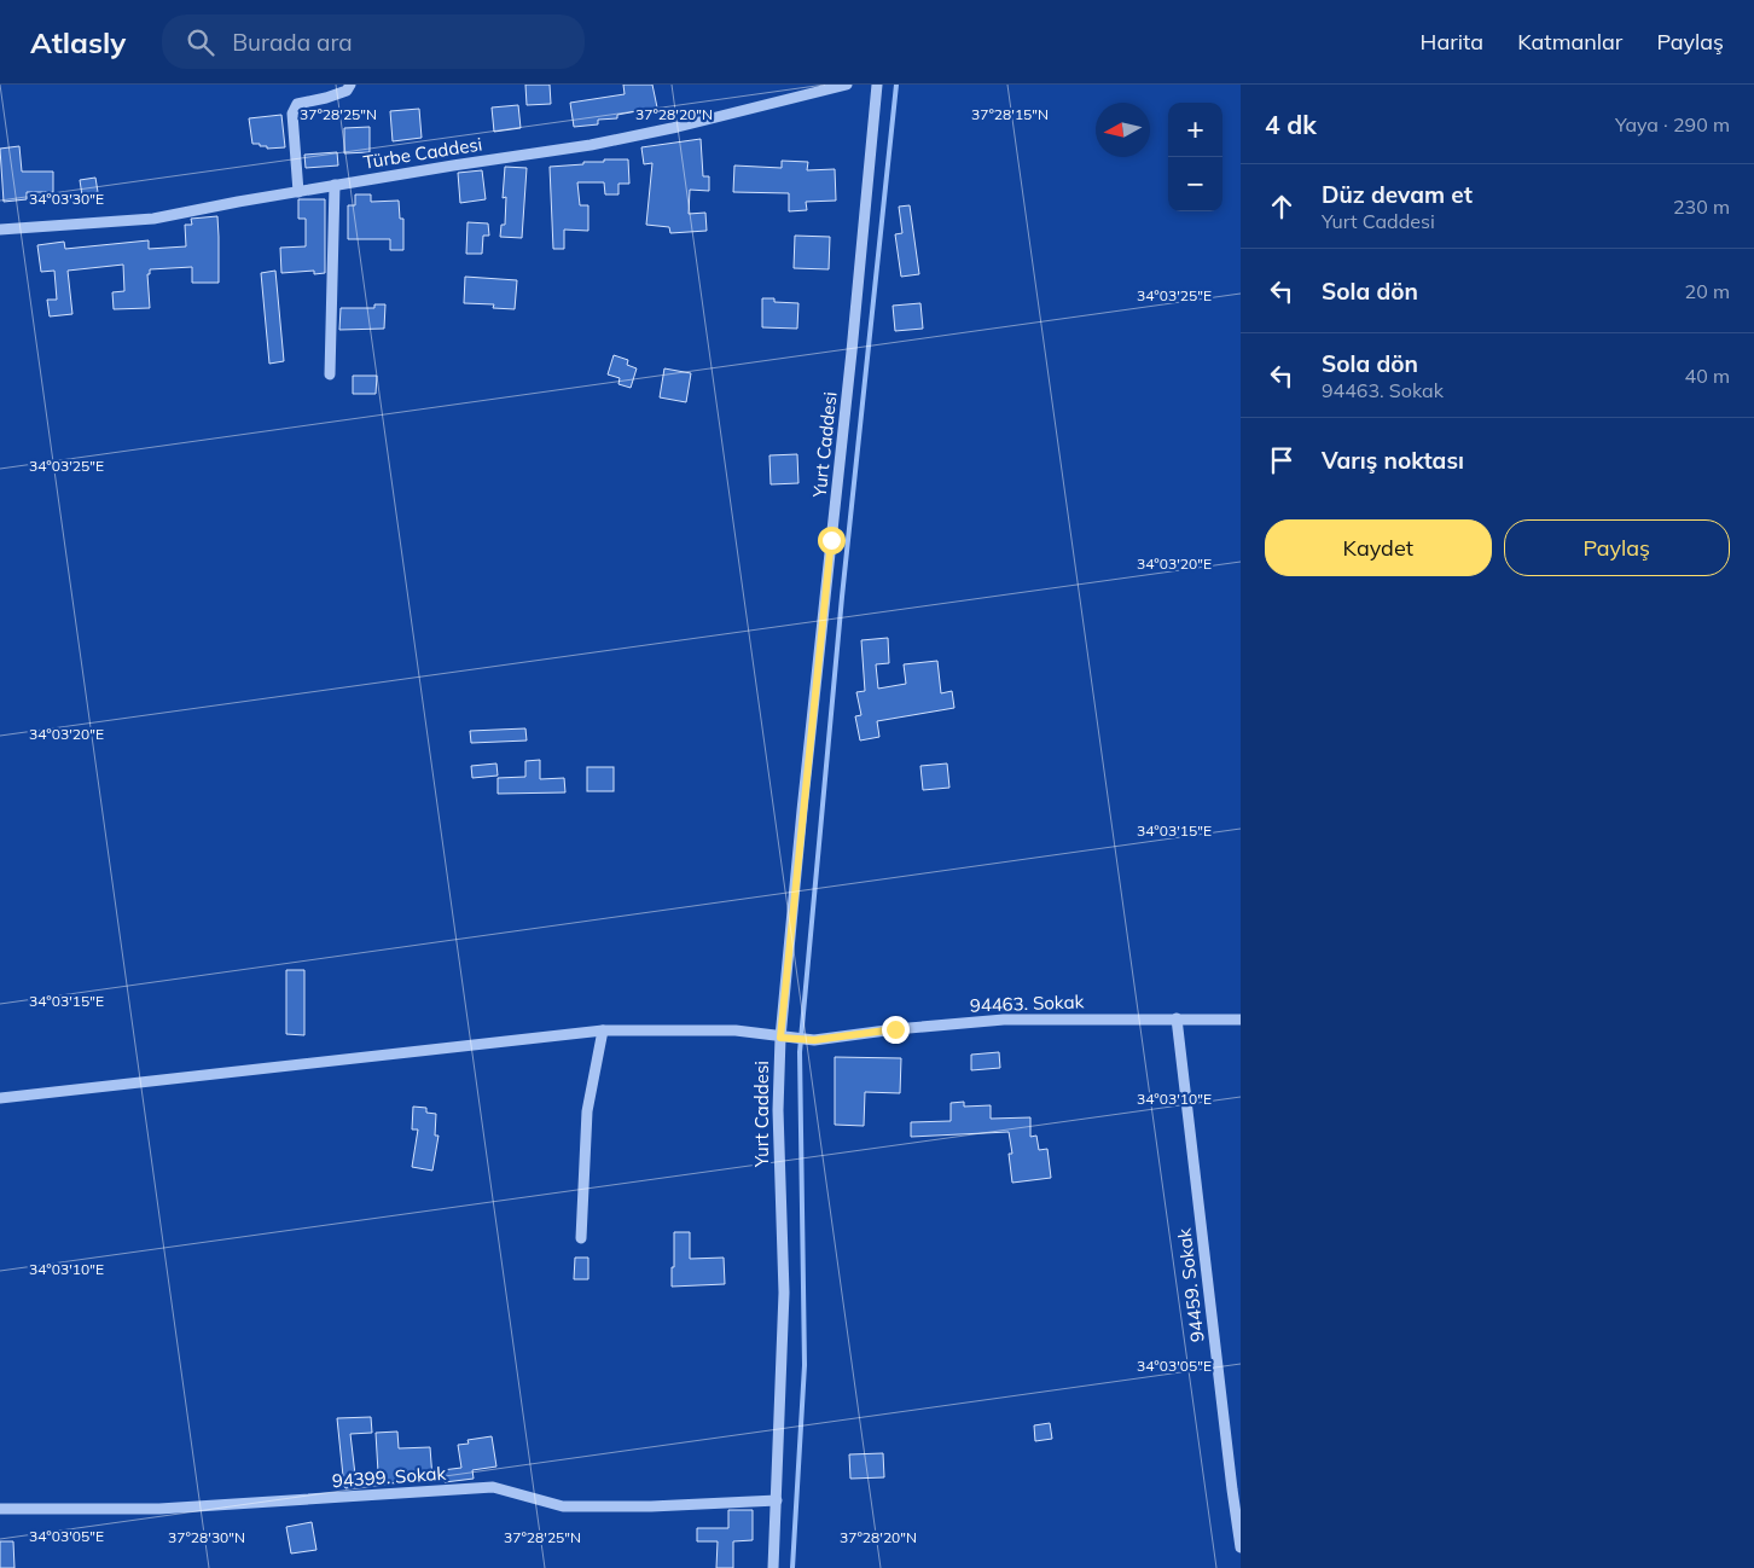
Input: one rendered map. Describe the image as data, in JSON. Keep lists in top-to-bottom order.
{
  "streets": {
    "street": [
      "Türbe Caddesi",
      "Yurt Caddesi",
      "94463. Sokak",
      "94459. Sokak",
      "94399. Sokak"
    ]
  },
  "crossings": [
    ["Yurt Caddesi", "94463. Sokak"],
    ["Yurt Caddesi", "94399. Sokak"],
    ["94463. Sokak", "94459. Sokak"]
  ],
  "north": "left",
  "page": {
    "header": "Atlasly",
    "search": "Burada ara",
    "nav": ["Harita", "Katmanlar", "Paylaş"],
    "heading": ["4 dk", "Yaya · 290 m"],
    "map_buttons": ["+", "−"],
    "list": [
      ["Düz devam et", "Yurt Caddesi", "230 m"],
      ["Sola dön", "20 m"],
      ["Sola dön", "94463. Sokak", "40 m"],
      "Varış noktası"
    ],
    "buttons": ["Kaydet", "Paylaş"]
  },
  "coordinates": [
    "37°28'25\"N",
    "37°28'20\"N",
    "37°28'15\"N",
    "34°03'30\"E",
    "34°03'25\"E",
    "34°03'20\"E",
    "34°03'15\"E",
    "34°03'10\"E",
    "34°03'05\"E",
    "37°28'30\"N"
  ]
}
